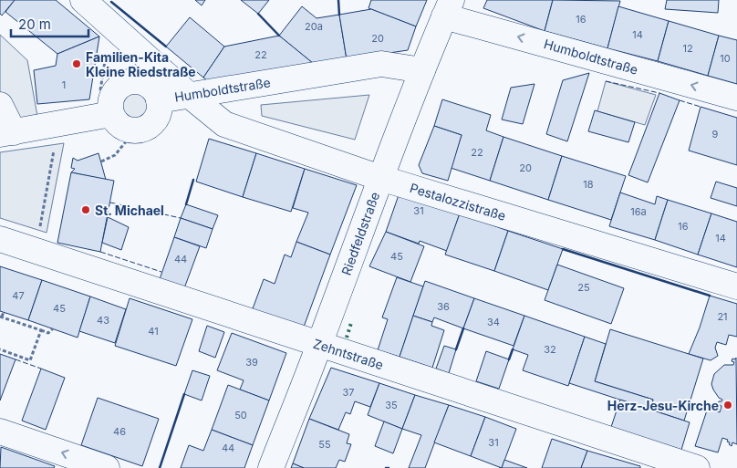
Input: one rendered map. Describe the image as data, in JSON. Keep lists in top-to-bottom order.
{
  "streets": {
    "street": [
      "Humboldtstraße",
      "Pestalozzistraße",
      "Riedfeldstraße",
      "Zehntstraße"
    ]
  },
  "crossings": [
    ["Humboldtstraße", "Pestalozzistraße"],
    ["Humboldtstraße", "Riedfeldstraße"],
    ["Pestalozzistraße", "Riedfeldstraße"],
    ["Riedfeldstraße", "Zehntstraße"]
  ],
  "one_way": ["Humboldtstraße"],
  "places": ["Familien-Kita Kleine Riedstraße", "St. Michael", "Herz-Jesu-Kirche"],
  "house_numbers": [
    "16",
    "20a",
    "14",
    "20",
    "12",
    "22",
    "10",
    "1",
    "9",
    "22",
    "20",
    "18",
    "31",
    "16a",
    "16",
    "14",
    "45",
    "44",
    "25",
    "47",
    "36",
    "45",
    "21",
    "43",
    "34",
    "41",
    "32",
    "39",
    "37",
    "35",
    "50",
    "46",
    "31",
    "55",
    "44"
  ],
  "scale_bar": "20 m"
}
